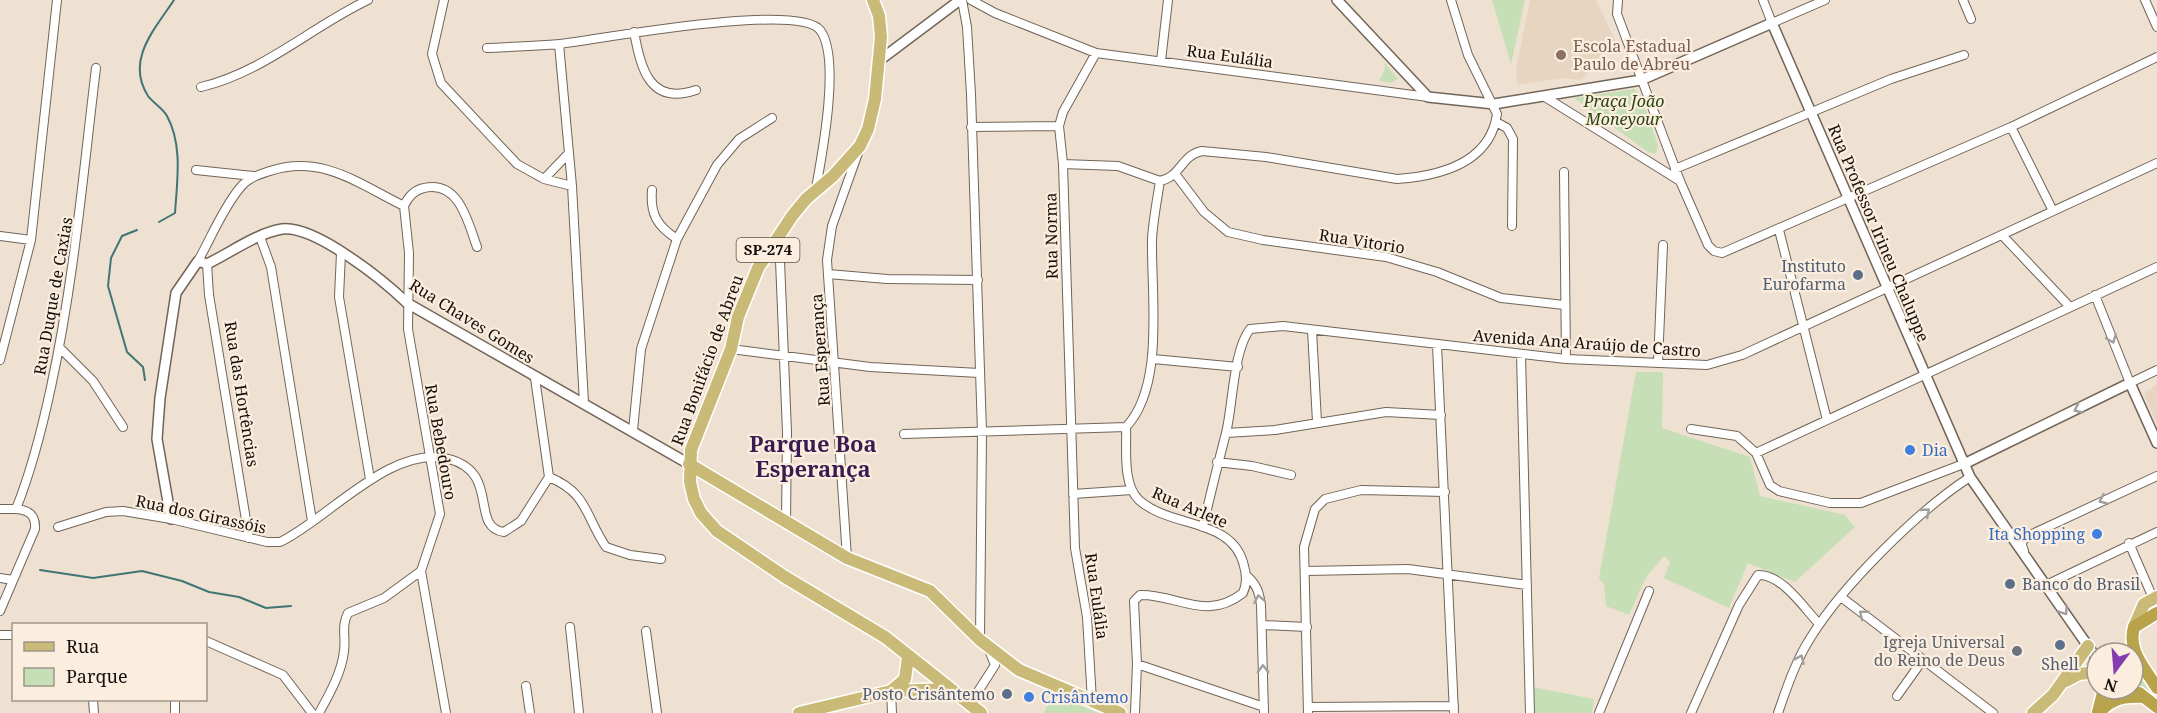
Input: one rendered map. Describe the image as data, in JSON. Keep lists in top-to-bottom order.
{
  "streets": {
    "main road": ["SP-274", "Rua Bonifácio de Abreu"],
    "street": [
      "Rua Eulália",
      "Rua Professor Irineu Chaluppe",
      "Rua Norma",
      "Rua Vitorio",
      "Rua Duque de Caxias",
      "Rua Chaves Gomes",
      "Avenida Ana Araújo de Castro",
      "Rua Esperança",
      "Rua das Hortências",
      "Rua Bebedouro",
      "Rua Arlete",
      "Rua dos Girassóis"
    ]
  },
  "crossings": [
    ["Rua Eulália", "Rua Professor Irineu Chaluppe"],
    ["Rua Eulália", "Rua Norma"],
    ["Rua Eulália", "Rua Arlete"],
    ["Rua Professor Irineu Chaluppe", "Avenida Ana Araújo de Castro"],
    ["Rua Norma", "Rua Arlete"],
    ["SP-274", "Rua Bonifácio de Abreu"],
    ["Rua Chaves Gomes", "Rua Bonifácio de Abreu"],
    ["Rua Chaves Gomes", "Rua das Hortências"],
    ["Rua Chaves Gomes", "Rua Bebedouro"],
    ["Avenida Ana Araújo de Castro", "Rua Arlete"],
    ["Rua Esperança", "Rua Bonifácio de Abreu"],
    ["Rua das Hortências", "Rua dos Girassóis"],
    ["Rua Bebedouro", "Rua dos Girassóis"]
  ],
  "districts": ["Parque Boa Esperança"],
  "parks": ["Praça João Moneyour"],
  "places": [
    "Escola Estadual Paulo de Abreu",
    "Instituto Eurofarma",
    "Dia",
    "Ita Shopping",
    "Banco do Brasil",
    "Shell",
    "Igreja Universal do Reino de Deus",
    "Posto Crisântemo",
    "Crisântemo"
  ],
  "legend": ["Rua", "Parque"],
  "north": "bottom"
}
